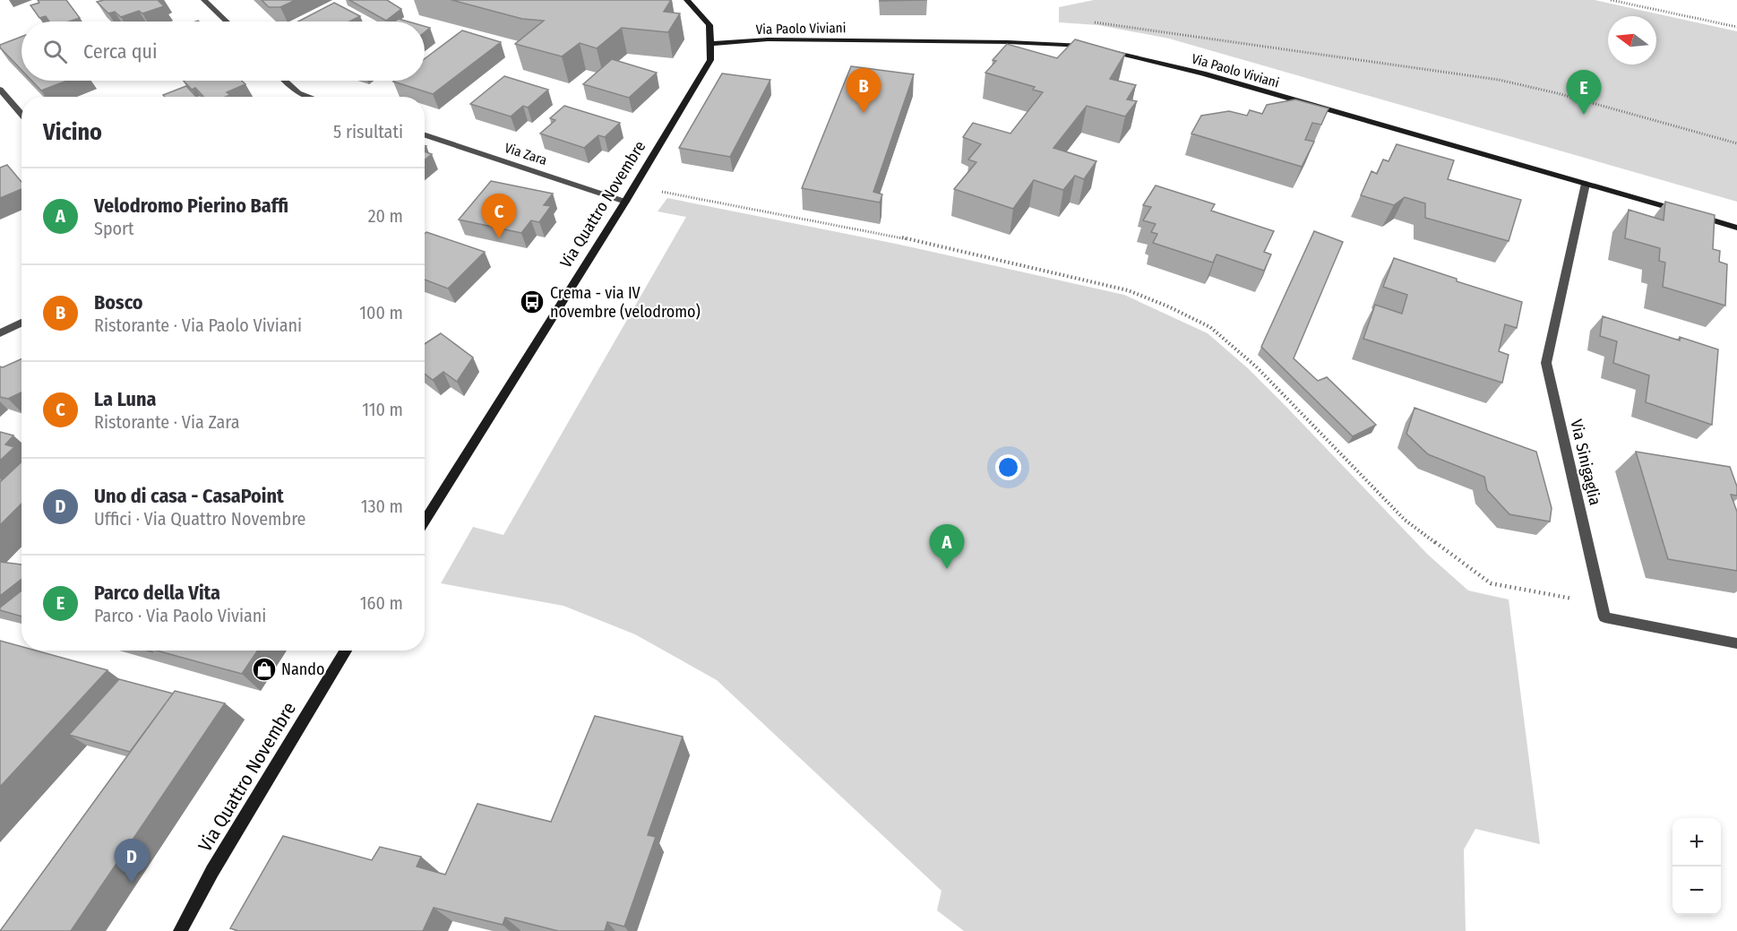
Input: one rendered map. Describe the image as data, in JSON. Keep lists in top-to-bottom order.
{
  "streets": {
    "street": [
      "Via Paolo Viviani",
      "Via Zara",
      "Via Quattro Novembre",
      "Via Sinigaglia"
    ]
  },
  "crossings": [
    ["Via Paolo Viviani", "Via Quattro Novembre"],
    ["Via Paolo Viviani", "Via Sinigaglia"],
    ["Via Zara", "Via Quattro Novembre"]
  ],
  "places": {
    "bus stop": ["Crema - via IV novembre (velodromo)"],
    "shop": ["Nando"]
  },
  "north": "left",
  "page": {
    "search": "Cerca qui",
    "pins": [
      "B",
      "E",
      "C",
      "A",
      "D"
    ],
    "heading": ["Vicino", "5 risultati"],
    "list": [
      {
        "mark": "A",
        "name": "Velodromo Pierino Baffi",
        "note": "Sport",
        "value": "20 m"
      },
      {
        "mark": "B",
        "name": "Bosco",
        "note": "Ristorante · Via Paolo Viviani",
        "value": "100 m"
      },
      {
        "mark": "C",
        "name": "La Luna",
        "note": "Ristorante · Via Zara",
        "value": "110 m"
      },
      {
        "mark": "D",
        "name": "Uno di casa - CasaPoint",
        "note": "Uffici · Via Quattro Novembre",
        "value": "130 m"
      },
      {
        "mark": "E",
        "name": "Parco della Vita",
        "note": "Parco · Via Paolo Viviani",
        "value": "160 m"
      }
    ],
    "map_buttons": ["+", "−"]
  }
}
